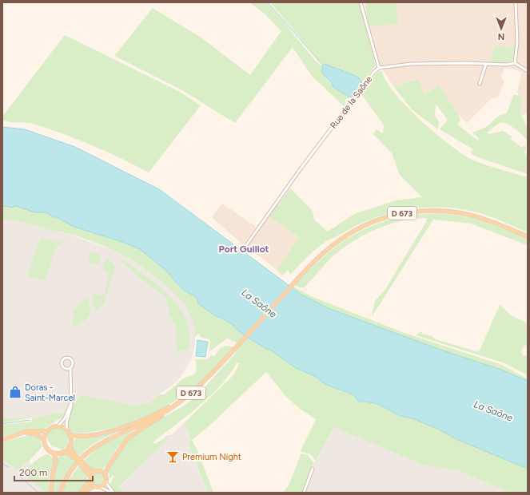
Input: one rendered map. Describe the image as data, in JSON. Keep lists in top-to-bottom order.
{
  "streets": {
    "main road": ["D 673"],
    "street": ["Rue de la Saône"]
  },
  "districts": ["Port Guillot"],
  "water": ["La Saône"],
  "places": {
    "shop": ["Doras - Saint-Marcel"],
    "bar": ["Premium Night"]
  },
  "scale_bar": "200 m",
  "north": "bottom"
}
